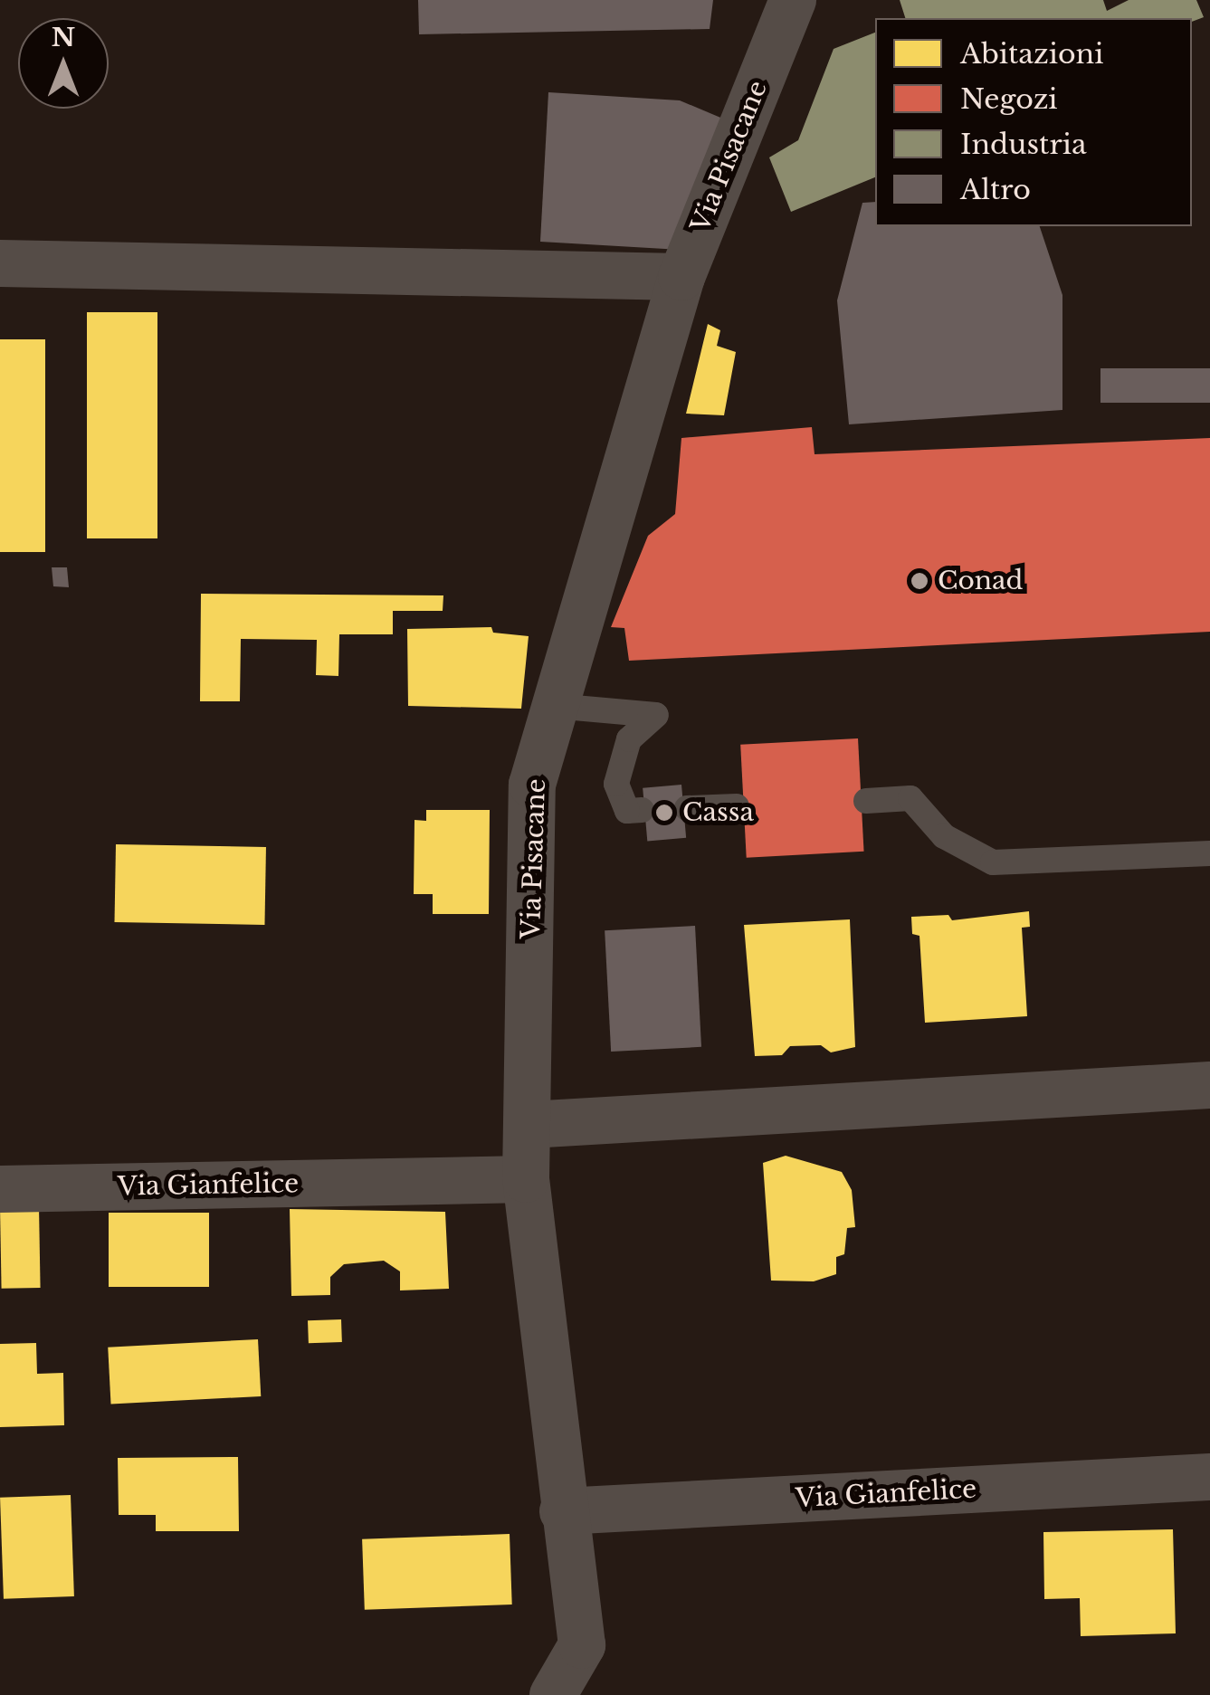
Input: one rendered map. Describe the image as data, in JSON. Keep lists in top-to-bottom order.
{
  "streets": {
    "street": ["Via Pisacane", "Via Gianfelice"]
  },
  "crossings": [
    ["Via Pisacane", "Via Gianfelice"]
  ],
  "places": ["Conad", "Cassa"],
  "legend": [
    "Abitazioni",
    "Negozi",
    "Industria",
    "Altro"
  ],
  "north": "top"
}
